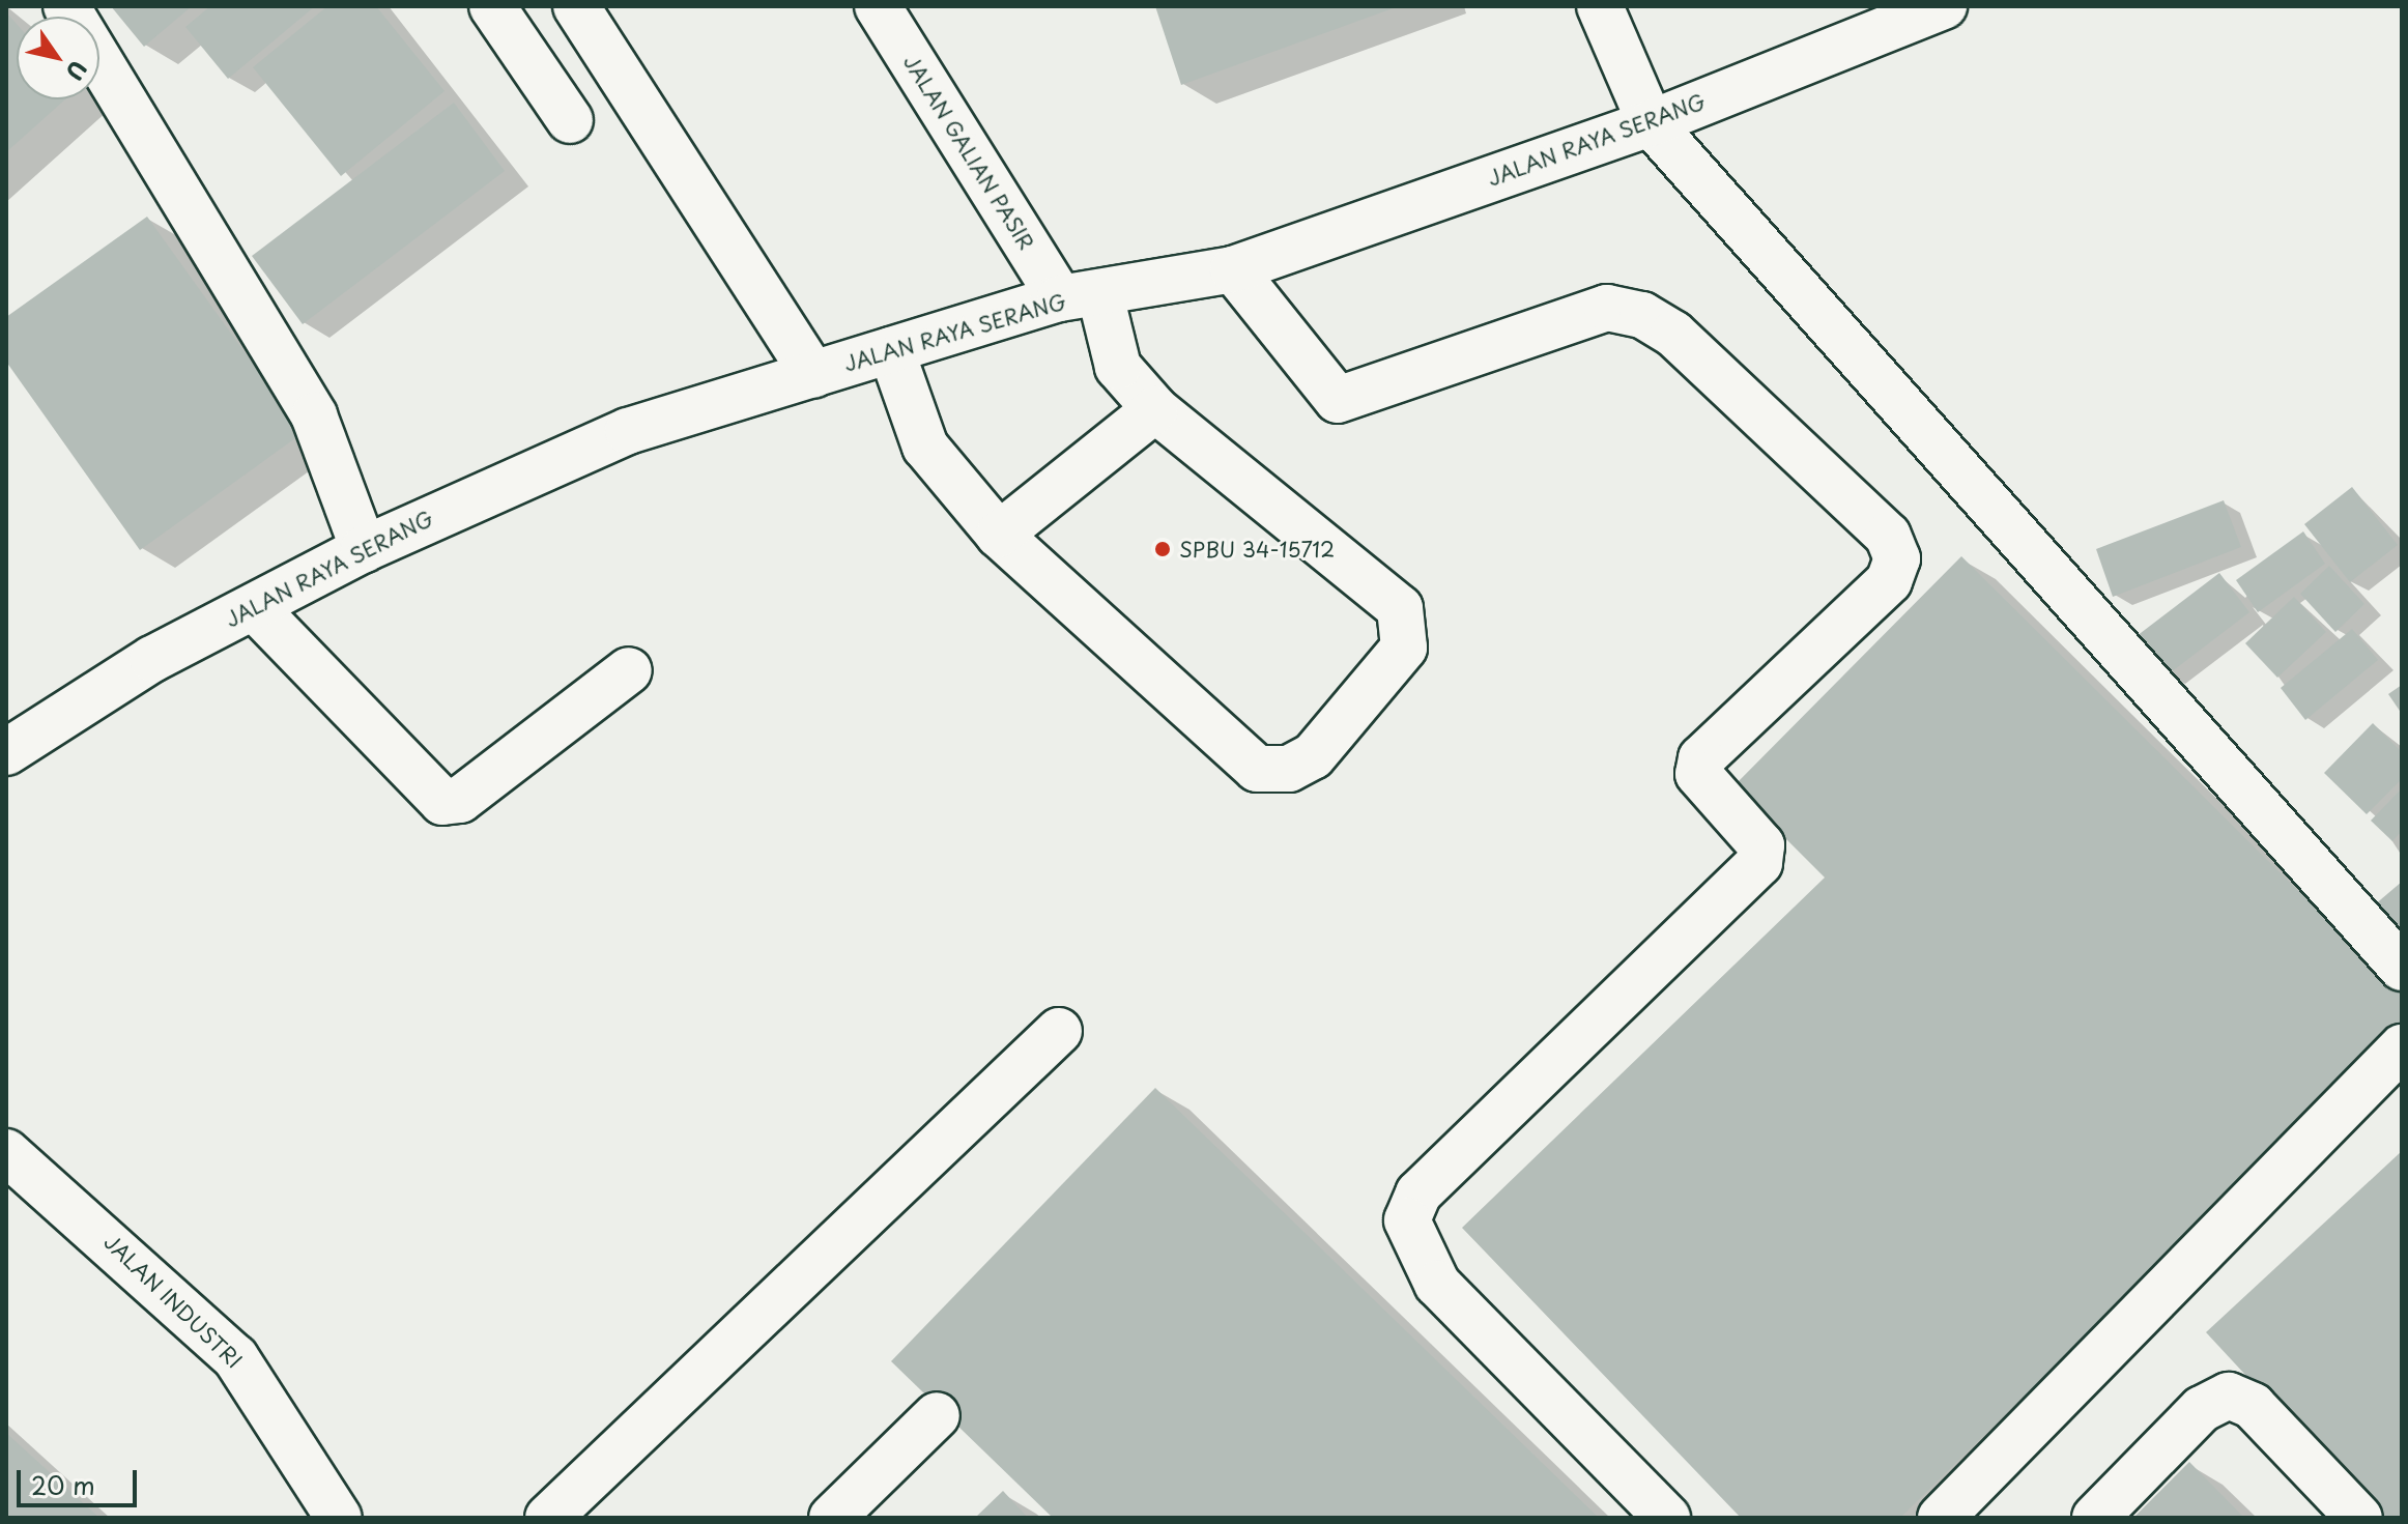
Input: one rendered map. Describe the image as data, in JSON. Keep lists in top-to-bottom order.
{
  "streets": {
    "main road": ["JALAN RAYA SERANG", "JALAN GALIAN PASIR", "JALAN INDUSTRI"]
  },
  "crossings": [
    ["JALAN RAYA SERANG", "JALAN GALIAN PASIR"]
  ],
  "places": ["SPBU 34-15712"],
  "scale_bar": "20 m",
  "north": "bottom right"
}
